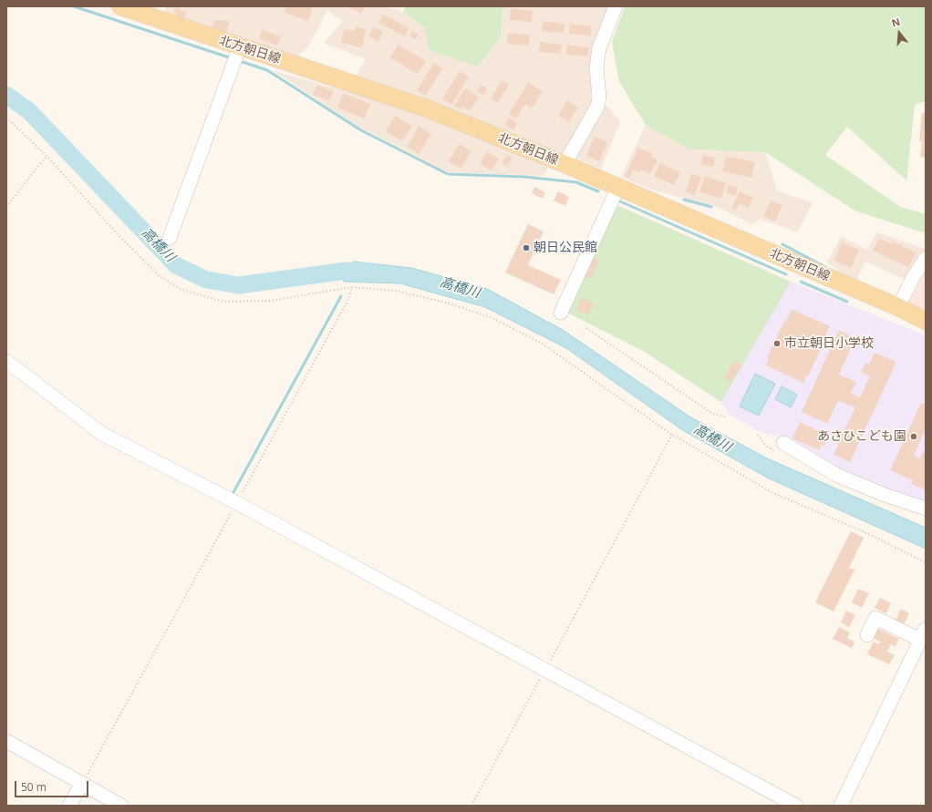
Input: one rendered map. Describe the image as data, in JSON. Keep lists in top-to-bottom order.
{
  "streets": {
    "main road": ["北方朝日線"]
  },
  "water": ["高橋川"],
  "places": ["朝日公民館", "市立朝日小学校", "あさひこども園"],
  "scale_bar": "50 m",
  "north": "top"
}
